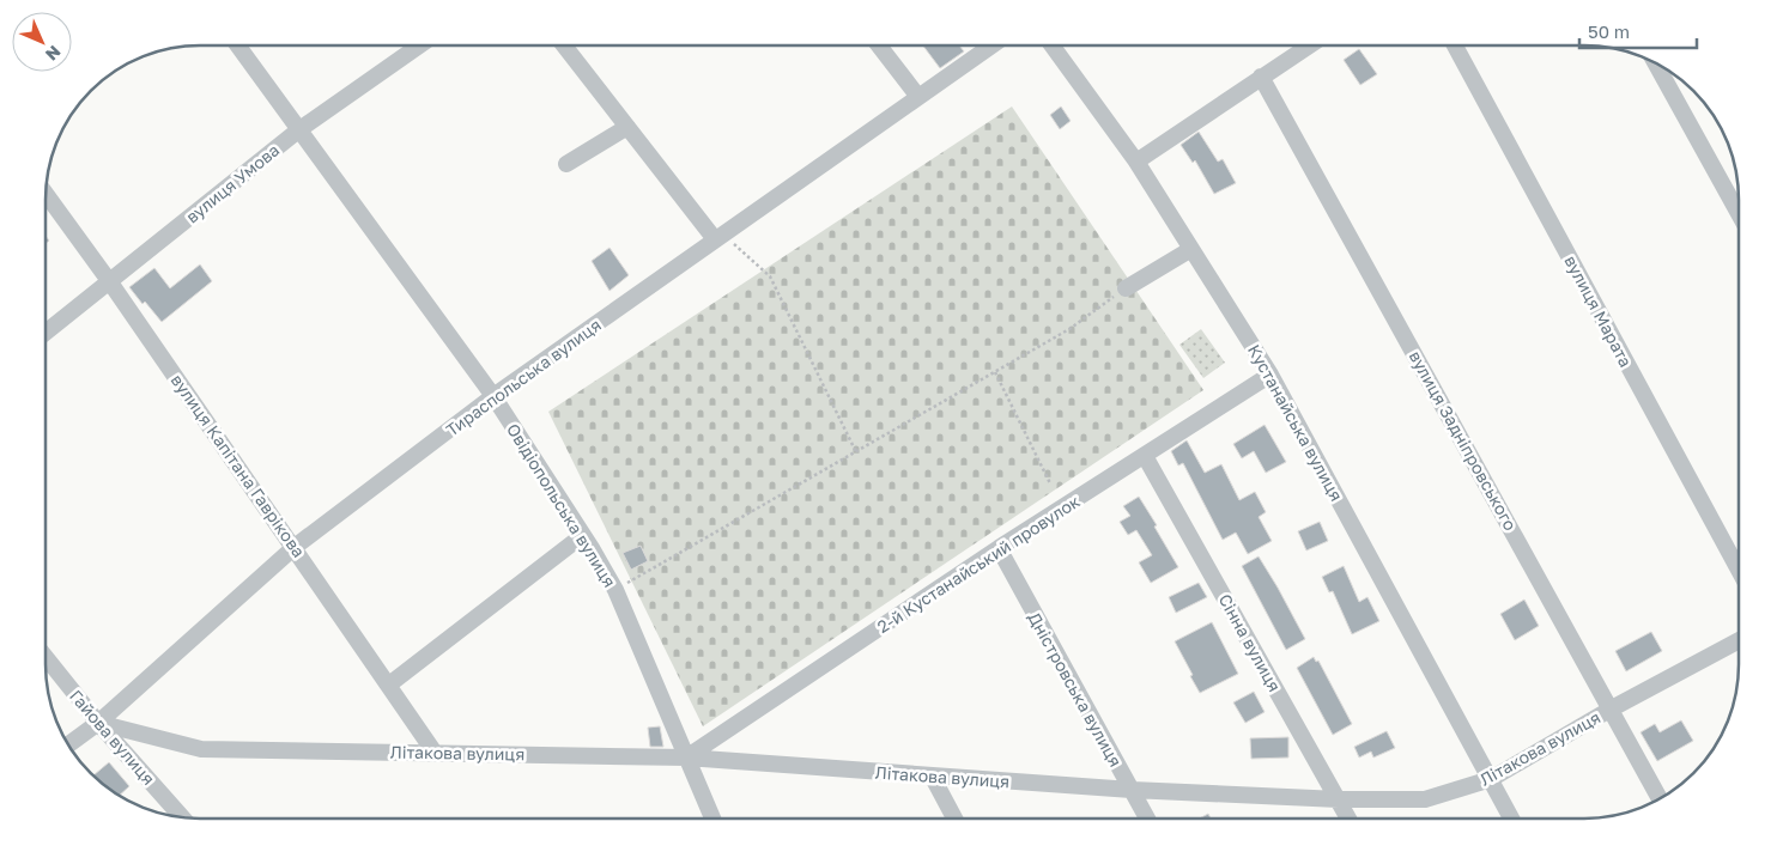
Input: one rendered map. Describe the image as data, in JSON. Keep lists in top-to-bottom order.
{
  "streets": {
    "street": [
      "вулиця Умова",
      "вулиця Марата",
      "Тираспольська вулиця",
      "Кустанайська вулиця",
      "вулиця Задніпровського",
      "вулиця Капітана Гаврікова",
      "Овідіопольська вулиця",
      "2-й Кустанайський провулок",
      "Сінна вулиця",
      "Дністровська вулиця",
      "Гайова вулиця",
      "Літакова вулиця"
    ]
  },
  "crossings": [
    ["вулиця Умова", "вулиця Капітана Гаврікова"],
    ["вулиця Умова", "Овідіопольська вулиця"],
    ["Тираспольська вулиця", "вулиця Капітана Гаврікова"],
    ["Тираспольська вулиця", "Овідіопольська вулиця"],
    ["Тираспольська вулиця", "Гайова вулиця"],
    ["Тираспольська вулиця", "Літакова вулиця"],
    ["Кустанайська вулиця", "2-й Кустанайський провулок"],
    ["Кустанайська вулиця", "Літакова вулиця"],
    ["вулиця Задніпровського", "Літакова вулиця"],
    ["вулиця Капітана Гаврікова", "Літакова вулиця"],
    ["Овідіопольська вулиця", "2-й Кустанайський провулок"],
    ["Овідіопольська вулиця", "Літакова вулиця"],
    ["2-й Кустанайський провулок", "Сінна вулиця"],
    ["2-й Кустанайський провулок", "Дністровська вулиця"],
    ["2-й Кустанайський провулок", "Літакова вулиця"],
    ["Сінна вулиця", "Літакова вулиця"],
    ["Дністровська вулиця", "Літакова вулиця"],
    ["Гайова вулиця", "Літакова вулиця"]
  ],
  "scale_bar": "50 m",
  "north": "bottom right"
}
